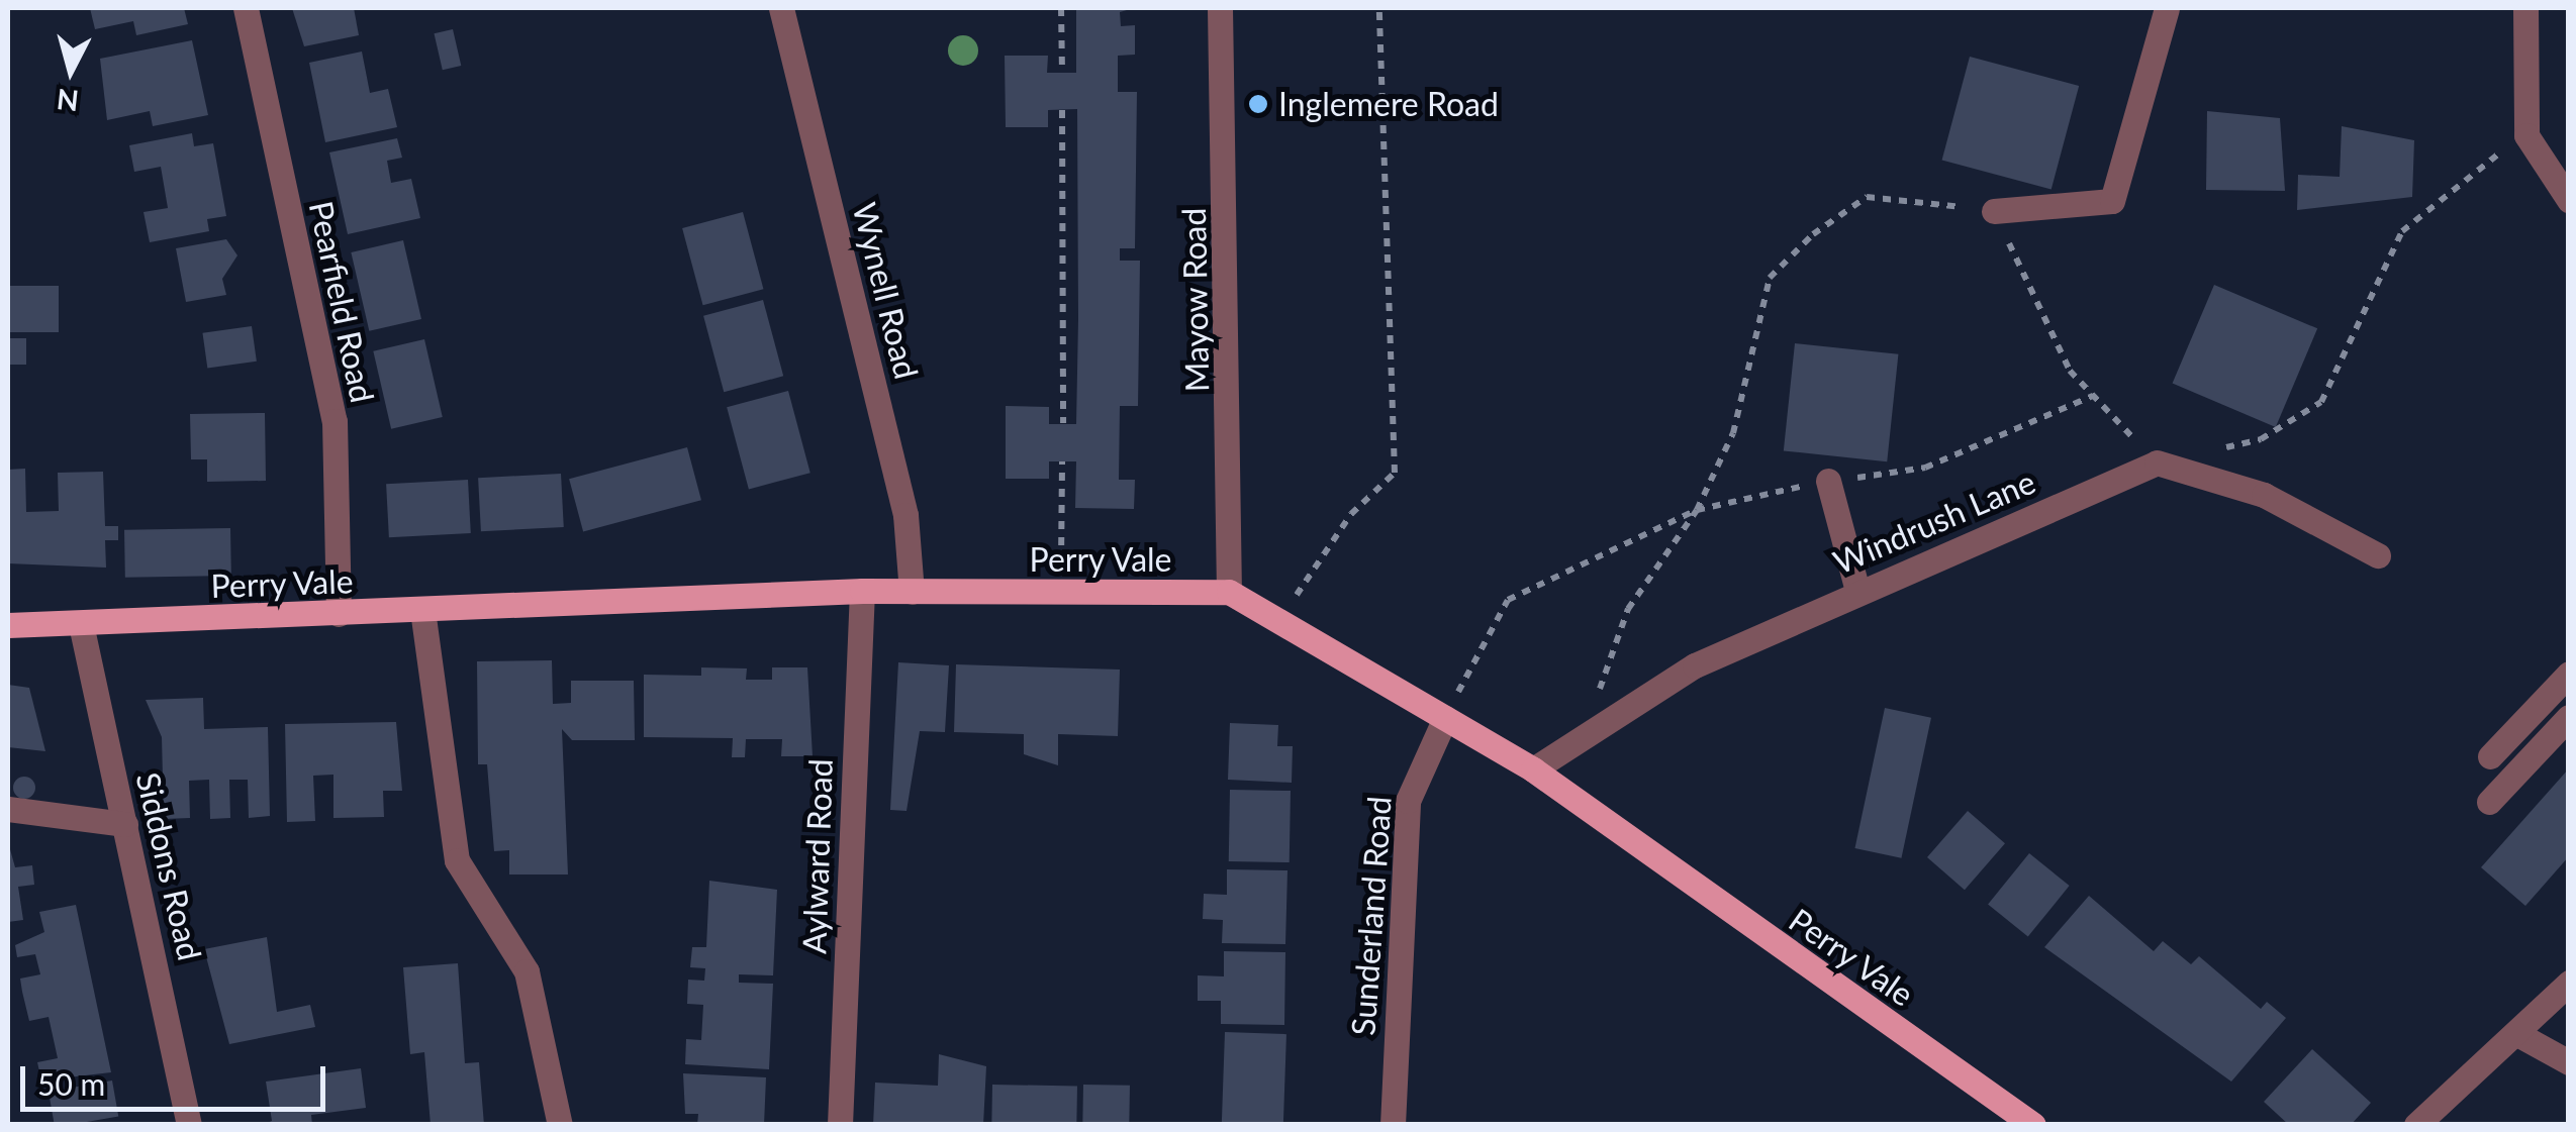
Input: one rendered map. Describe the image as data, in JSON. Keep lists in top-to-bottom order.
{
  "streets": {
    "main road": ["Perry Vale"],
    "street": [
      "Wynell Road",
      "Mayow Road",
      "Pearfield Road",
      "Windrush Lane",
      "Aylward Road",
      "Siddons Road",
      "Sunderland Road"
    ]
  },
  "crossings": [
    ["Wynell Road", "Perry Vale"],
    ["Mayow Road", "Perry Vale"],
    ["Pearfield Road", "Perry Vale"],
    ["Windrush Lane", "Perry Vale"],
    ["Perry Vale", "Aylward Road"],
    ["Perry Vale", "Siddons Road"],
    ["Perry Vale", "Sunderland Road"]
  ],
  "places": ["Inglemere Road"],
  "scale_bar": "50 m",
  "north": "bottom"
}
